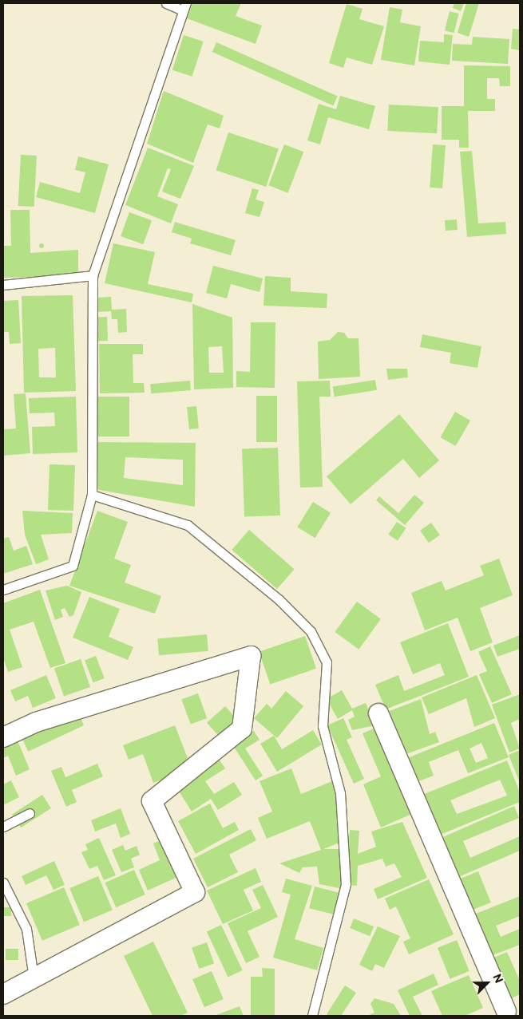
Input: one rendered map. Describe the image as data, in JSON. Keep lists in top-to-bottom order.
{
  "north": "top right"
}
